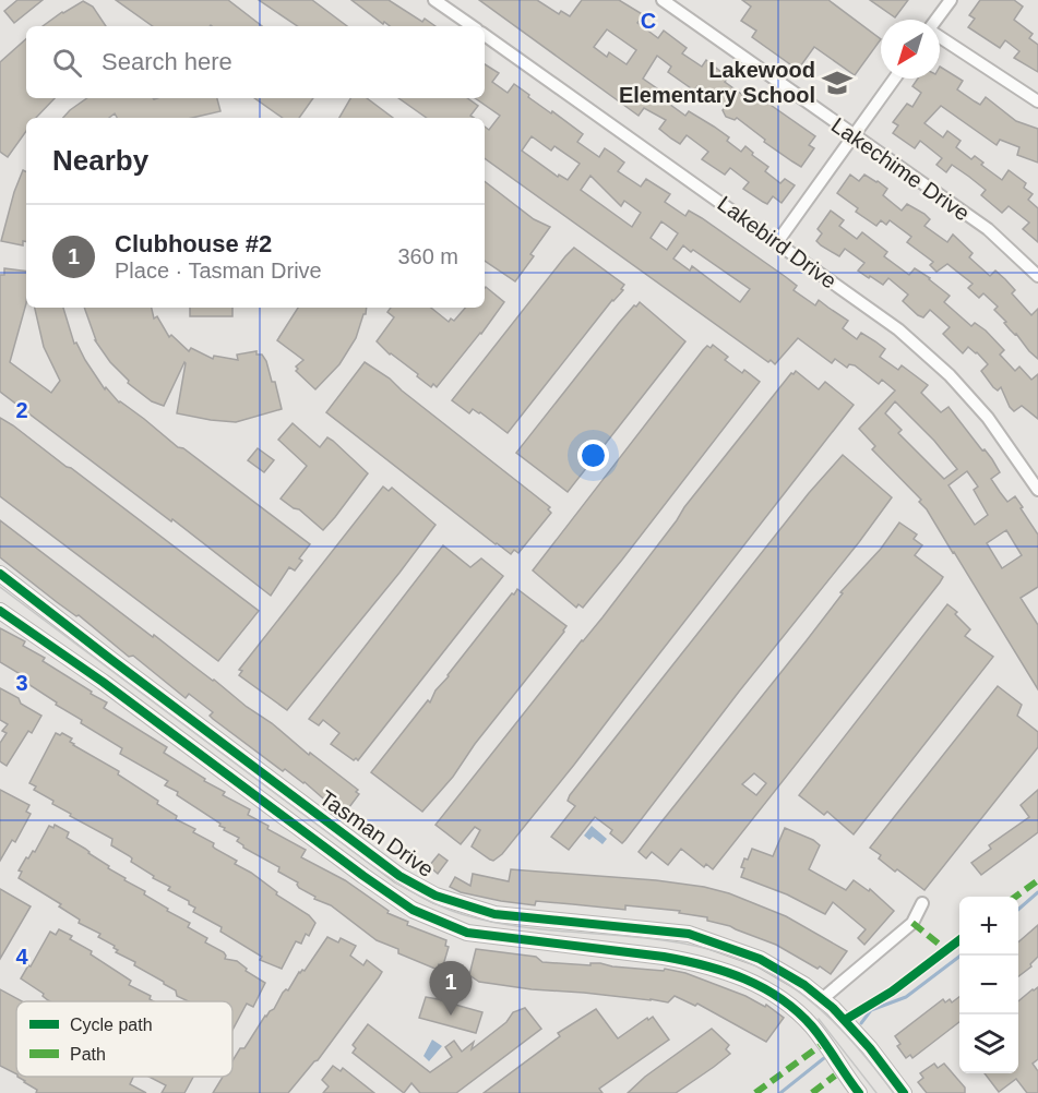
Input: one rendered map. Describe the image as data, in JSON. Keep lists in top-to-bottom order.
{
  "streets": {
    "street": ["Lakechime Drive", "Lakebird Drive", "Tasman Drive"]
  },
  "places": {
    "school or university": ["Lakewood Elementary School"]
  },
  "legend": ["Cycle path", "Path"],
  "north": "bottom left",
  "page": {
    "search": "Search here",
    "heading": "Nearby",
    "list": [
      {
        "mark": "1",
        "name": "Clubhouse #2",
        "note": "Place · Tasman Drive",
        "value": "360 m"
      }
    ],
    "map_buttons": ["+", "−"],
    "pins": "1"
  },
  "grid": {
    "columns": ["C"],
    "rows": ["2", "3", "4"]
  }
}
